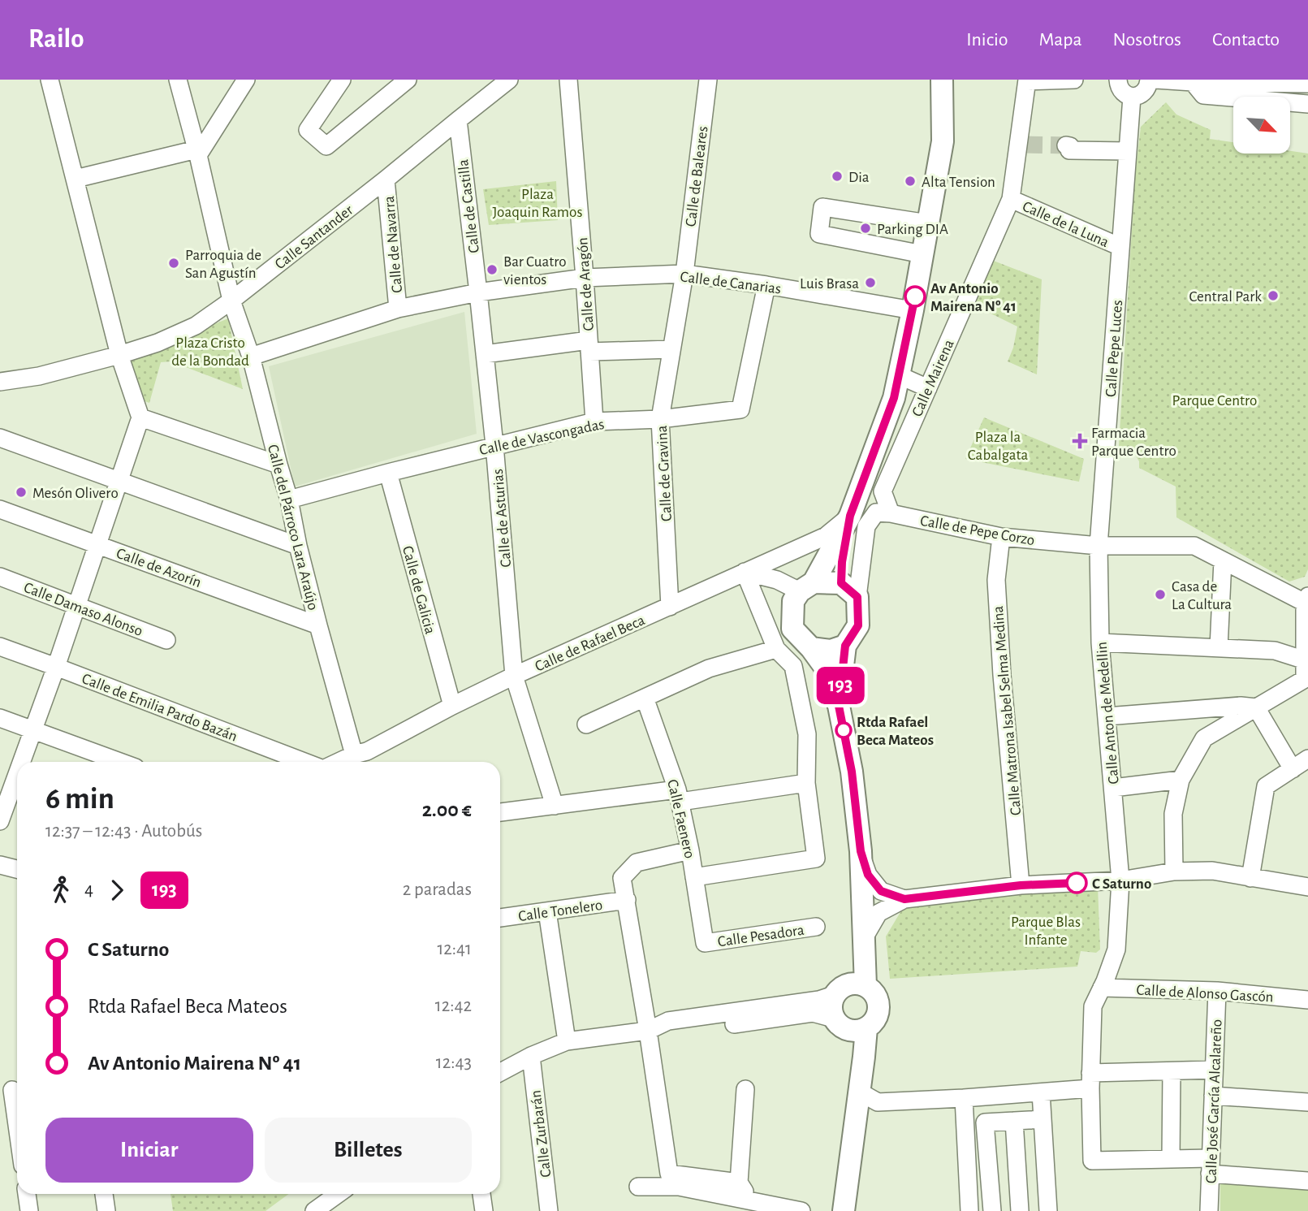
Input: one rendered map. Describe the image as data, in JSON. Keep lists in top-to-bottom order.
{
  "streets": {
    "street": [
      "Calle de Baleares",
      "Calle de Castilla",
      "Calle de la Luna",
      "Calle Santander",
      "Calle de Navarra",
      "Calle de Canarias",
      "Calle de Aragón",
      "Calle Pepe Luces",
      "Calle Mairena",
      "Calle de Vascongadas",
      "Calle de Gravina",
      "Calle de Asturias",
      "Calle del Párroco Lara Araújo",
      "Calle de Pepe Corzo",
      "Calle de Azorín",
      "Calle de Galicia",
      "Calle Damaso Alonso",
      "Calle de Rafael Beca",
      "Calle de Emilia Pardo Bazán",
      "Calle Matrona Isabel Selma Medina",
      "Calle Anton de Medellin",
      "Calle Faenero",
      "Calle Tonelero",
      "Calle Pesadora",
      "Calle de Alonso Gascón",
      "Calle José García Alcalareño",
      "Calle Zurbarán"
    ]
  },
  "crossings": [
    ["Calle de Baleares", "Calle de Canarias"],
    ["Calle de Baleares", "Calle de Gravina"],
    ["Calle de Castilla", "Calle Santander"],
    ["Calle de Castilla", "Calle de Canarias"],
    ["Calle de Castilla", "Calle de Asturias"],
    ["Calle de la Luna", "Calle Pepe Luces"],
    ["Calle de la Luna", "Calle Mairena"],
    ["Calle Santander", "Calle de Navarra"],
    ["Calle Santander", "Calle del Párroco Lara Araújo"],
    ["Calle de Navarra", "Calle de Canarias"],
    ["Calle de Canarias", "Calle de Aragón"],
    ["Calle de Canarias", "Calle de Vascongadas"],
    ["Calle de Canarias", "Calle de Gravina"],
    ["Calle de Canarias", "Calle de Asturias"],
    ["Calle de Canarias", "Calle del Párroco Lara Araújo"],
    ["Calle de Aragón", "Calle de Vascongadas"],
    ["Calle Pepe Luces", "Calle de Pepe Corzo"],
    ["Calle Pepe Luces", "Calle Anton de Medellin"],
    ["Calle Mairena", "Calle de Pepe Corzo"],
    ["Calle de Vascongadas", "Calle de Gravina"],
    ["Calle de Vascongadas", "Calle de Asturias"],
    ["Calle de Vascongadas", "Calle del Párroco Lara Araújo"],
    ["Calle de Vascongadas", "Calle de Galicia"],
    ["Calle de Gravina", "Calle de Rafael Beca"],
    ["Calle de Asturias", "Calle de Rafael Beca"],
    ["Calle del Párroco Lara Araújo", "Calle de Azorín"],
    ["Calle del Párroco Lara Araújo", "Calle de Rafael Beca"],
    ["Calle de Pepe Corzo", "Calle Matrona Isabel Selma Medina"],
    ["Calle de Pepe Corzo", "Calle Anton de Medellin"],
    ["Calle de Galicia", "Calle de Rafael Beca"],
    ["Calle Anton de Medellin", "Calle de Alonso Gascón"],
    ["Calle Faenero", "Calle Pesadora"],
    ["Calle de Alonso Gascón", "Calle José García Alcalareño"]
  ],
  "parks": [
    "Plaza Joaquin Ramos",
    "Plaza Cristo de la Bondad",
    "Parque Centro",
    "Plaza la Cabalgata",
    "Parque Blas Infante"
  ],
  "places": {
    "other": [
      "Dia",
      "Alta Tension",
      "Parking DIA",
      "Parroquia de San Agustín",
      "Bar Cuatro vientos",
      "Luis Brasa",
      "Central Park",
      "Av Antonio Mairena Nº 41",
      "Mesón Olivero",
      "Casa de La Cultura",
      "Rtda Rafael Beca Mateos",
      "C Saturno"
    ],
    "health": ["Farmacia Parque Centro"]
  },
  "lines": ["bus line 193"],
  "north": "bottom right",
  "page": {
    "header": "Railo",
    "nav": [
      "Inicio",
      "Mapa",
      "Nosotros",
      "Contacto"
    ],
    "on_map": "193",
    "heading": ["6 min", "12:37 – 12:43 · Autobús", "2.00 €"],
    "legs": ["4", "193", "2 paradas"],
    "list": [
      {
        "name": "C Saturno",
        "value": "12:41"
      },
      {
        "name": "Rtda Rafael Beca Mateos",
        "value": "12:42"
      },
      {
        "name": "Av Antonio Mairena Nº 41",
        "value": "12:43"
      }
    ],
    "buttons": ["Iniciar", "Billetes"]
  }
}
